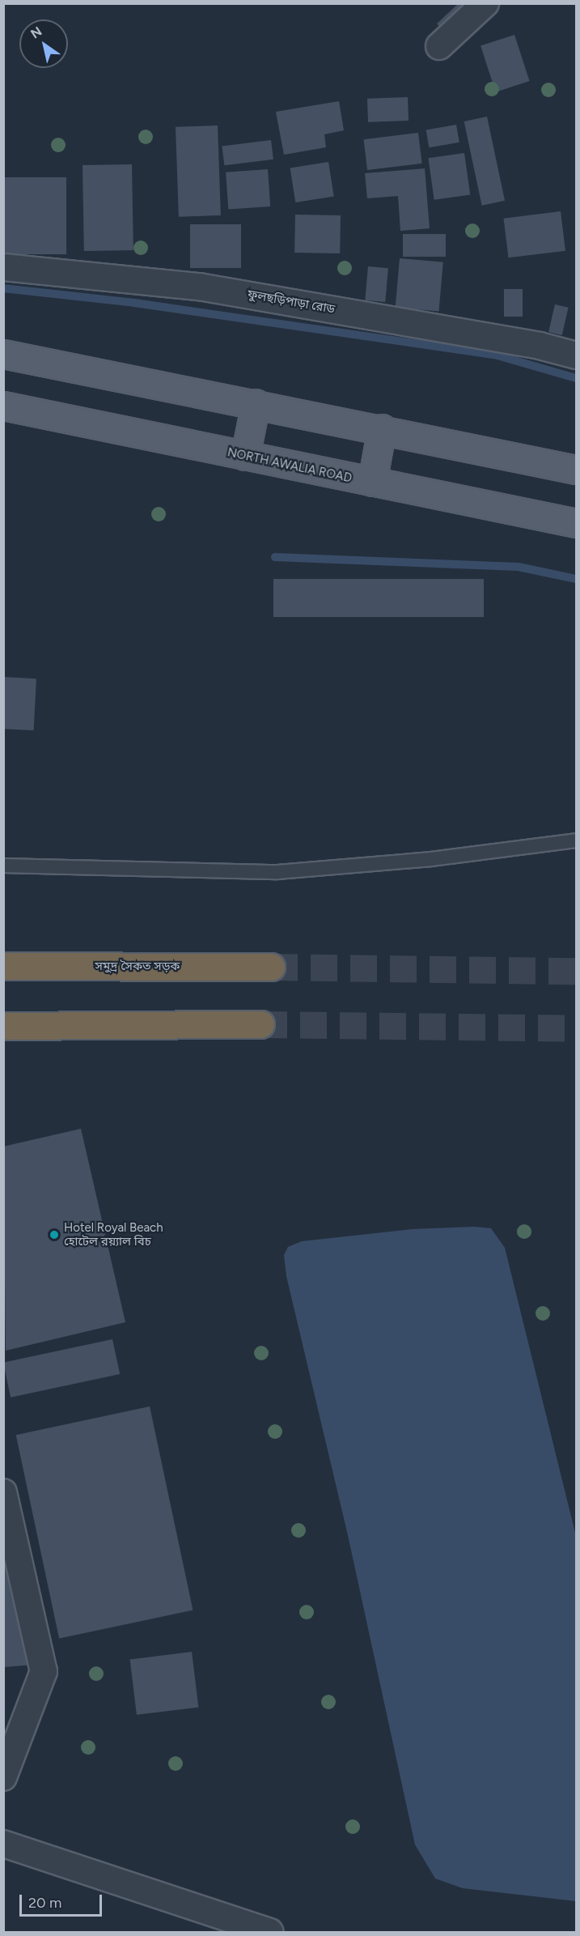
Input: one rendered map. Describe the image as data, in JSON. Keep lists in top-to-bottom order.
{
  "streets": {
    "highway": ["সমুদ্র সৈকত সড়ক"],
    "main road": ["NORTH AWALIA ROAD"],
    "street": ["ফুলছড়িপাড়া রোড"]
  },
  "places": ["Hotel Royal Beach হোটেল রয়্যাল বিচ"],
  "scale_bar": "20 m",
  "north": "top left"
}
